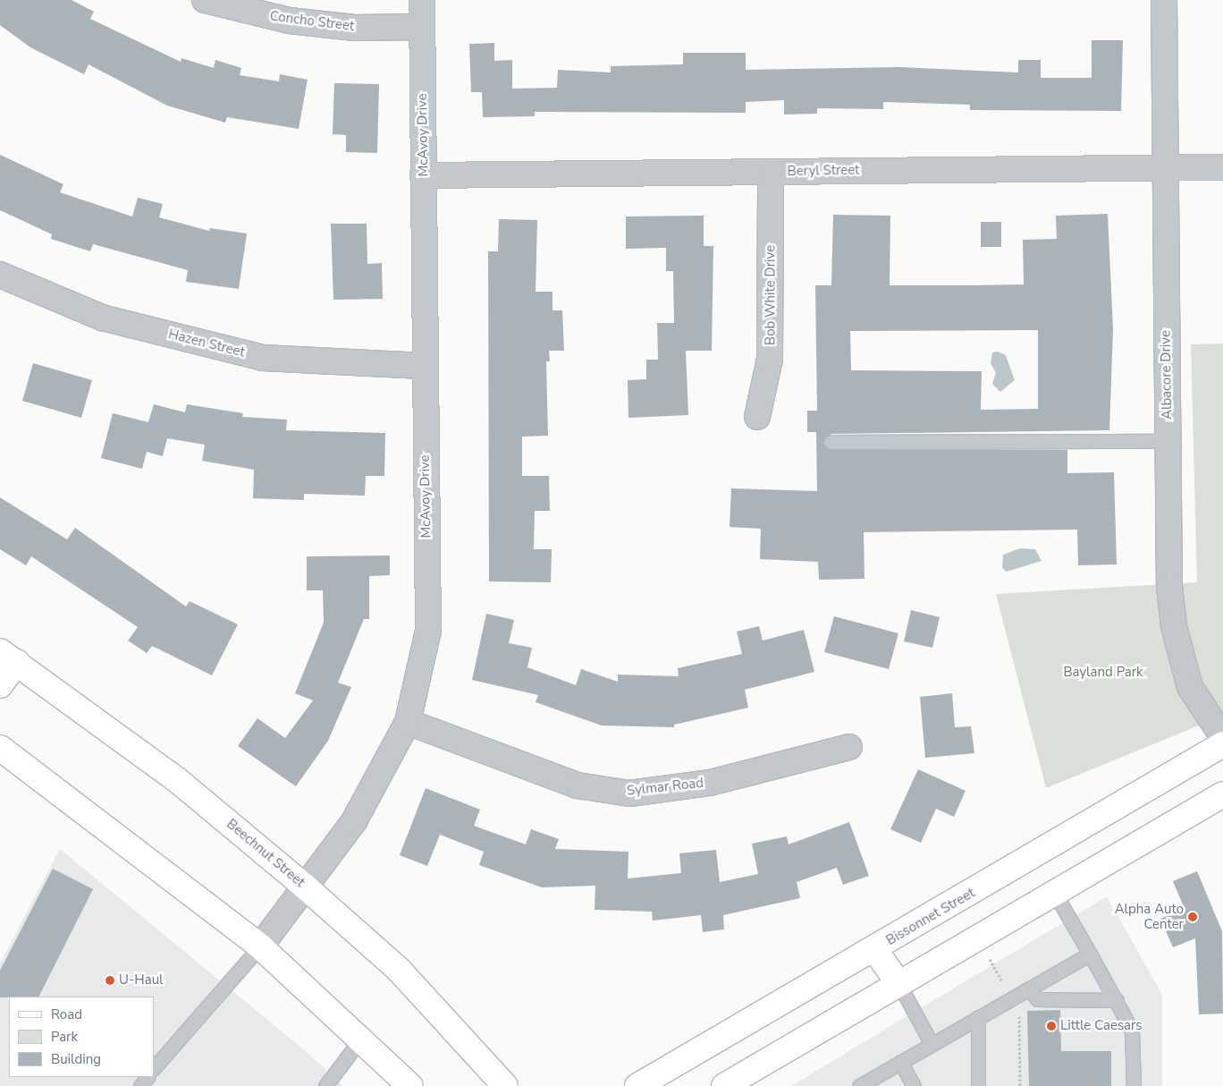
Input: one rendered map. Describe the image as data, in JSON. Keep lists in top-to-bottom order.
{
  "streets": {
    "main road": ["Beechnut Street", "Bissonnet Street"],
    "street": [
      "Concho Street",
      "McAvoy Drive",
      "Beryl Street",
      "Bob White Drive",
      "Hazen Street",
      "Albacore Drive",
      "Sylmar Road"
    ]
  },
  "crossings": [
    ["Concho Street", "McAvoy Drive"],
    ["McAvoy Drive", "Beryl Street"],
    ["McAvoy Drive", "Hazen Street"],
    ["McAvoy Drive", "Sylmar Road"],
    ["McAvoy Drive", "Beechnut Street"],
    ["Beryl Street", "Bob White Drive"],
    ["Beryl Street", "Albacore Drive"]
  ],
  "parks": ["Bayland Park"],
  "places": ["Alpha Auto Center", "U-Haul", "Little Caesars"],
  "legend": ["Road", "Park", "Building"]
}
